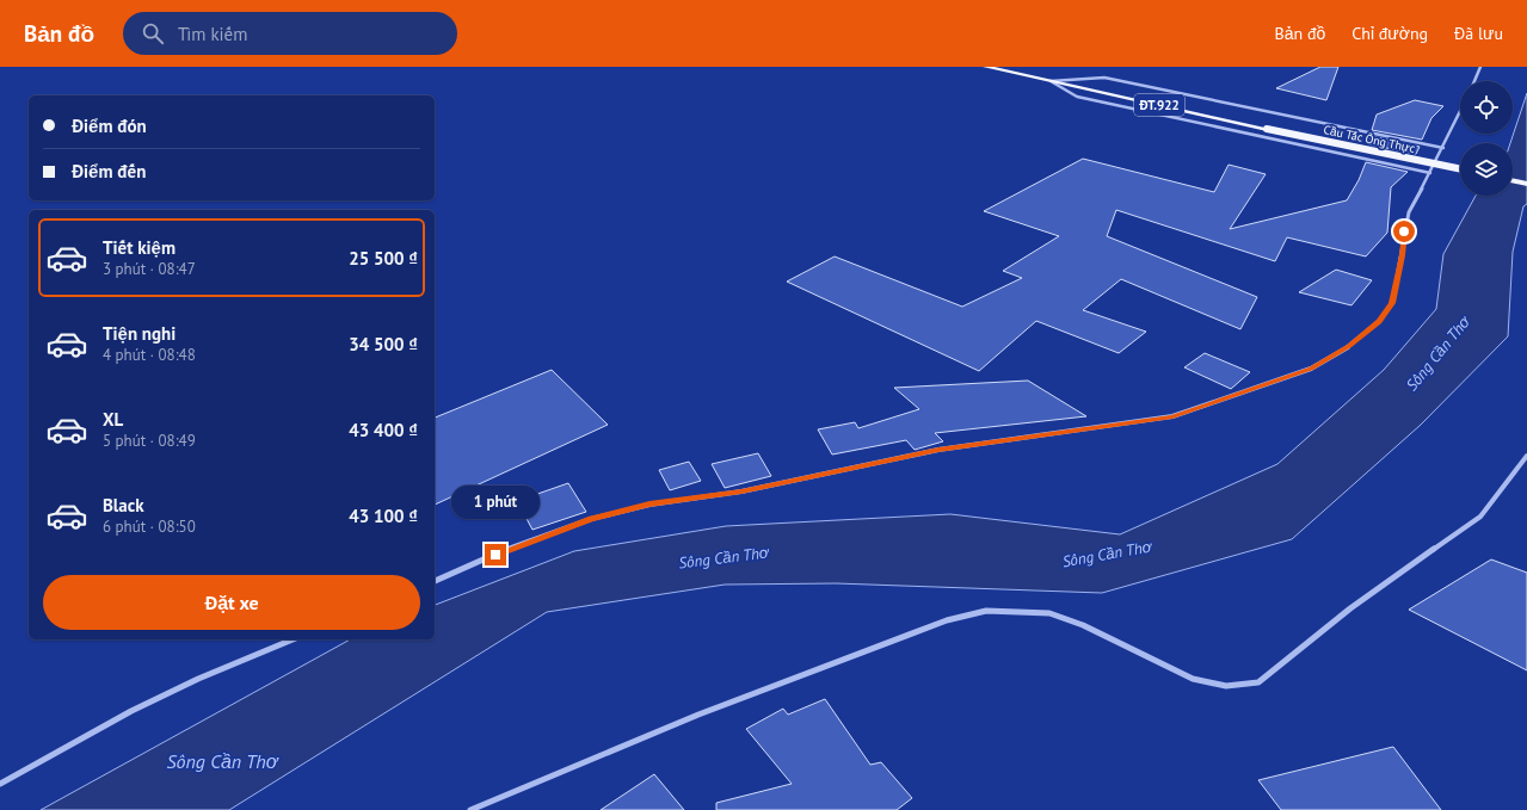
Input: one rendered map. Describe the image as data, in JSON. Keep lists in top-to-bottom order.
{
  "streets": {
    "main road": ["ĐT.922", "Cầu Tắc Ông Thực"]
  },
  "crossings": [
    ["ĐT.922", "Cầu Tắc Ông Thực"]
  ],
  "water": ["Sông Cần Thơ"],
  "page": {
    "header": "Bản đồ",
    "search": "Tìm kiếm",
    "nav": ["Bản đồ", "Chỉ đường", "Đã lưu"],
    "banner": ["Điểm đón", "Điểm đến"],
    "list": [
      {
        "name": "Tiết kiệm",
        "note": "3 phút · 08:47",
        "value": "25 500 ₫"
      },
      {
        "name": "Tiện nghi",
        "note": "4 phút · 08:48",
        "value": "34 500 ₫"
      },
      {
        "name": "XL",
        "note": "5 phút · 08:49",
        "value": "43 400 ₫"
      },
      {
        "name": "Black",
        "note": "6 phút · 08:50",
        "value": "43 100 ₫"
      }
    ],
    "bubble": "1 phút",
    "buttons": "Đặt xe"
  }
}
